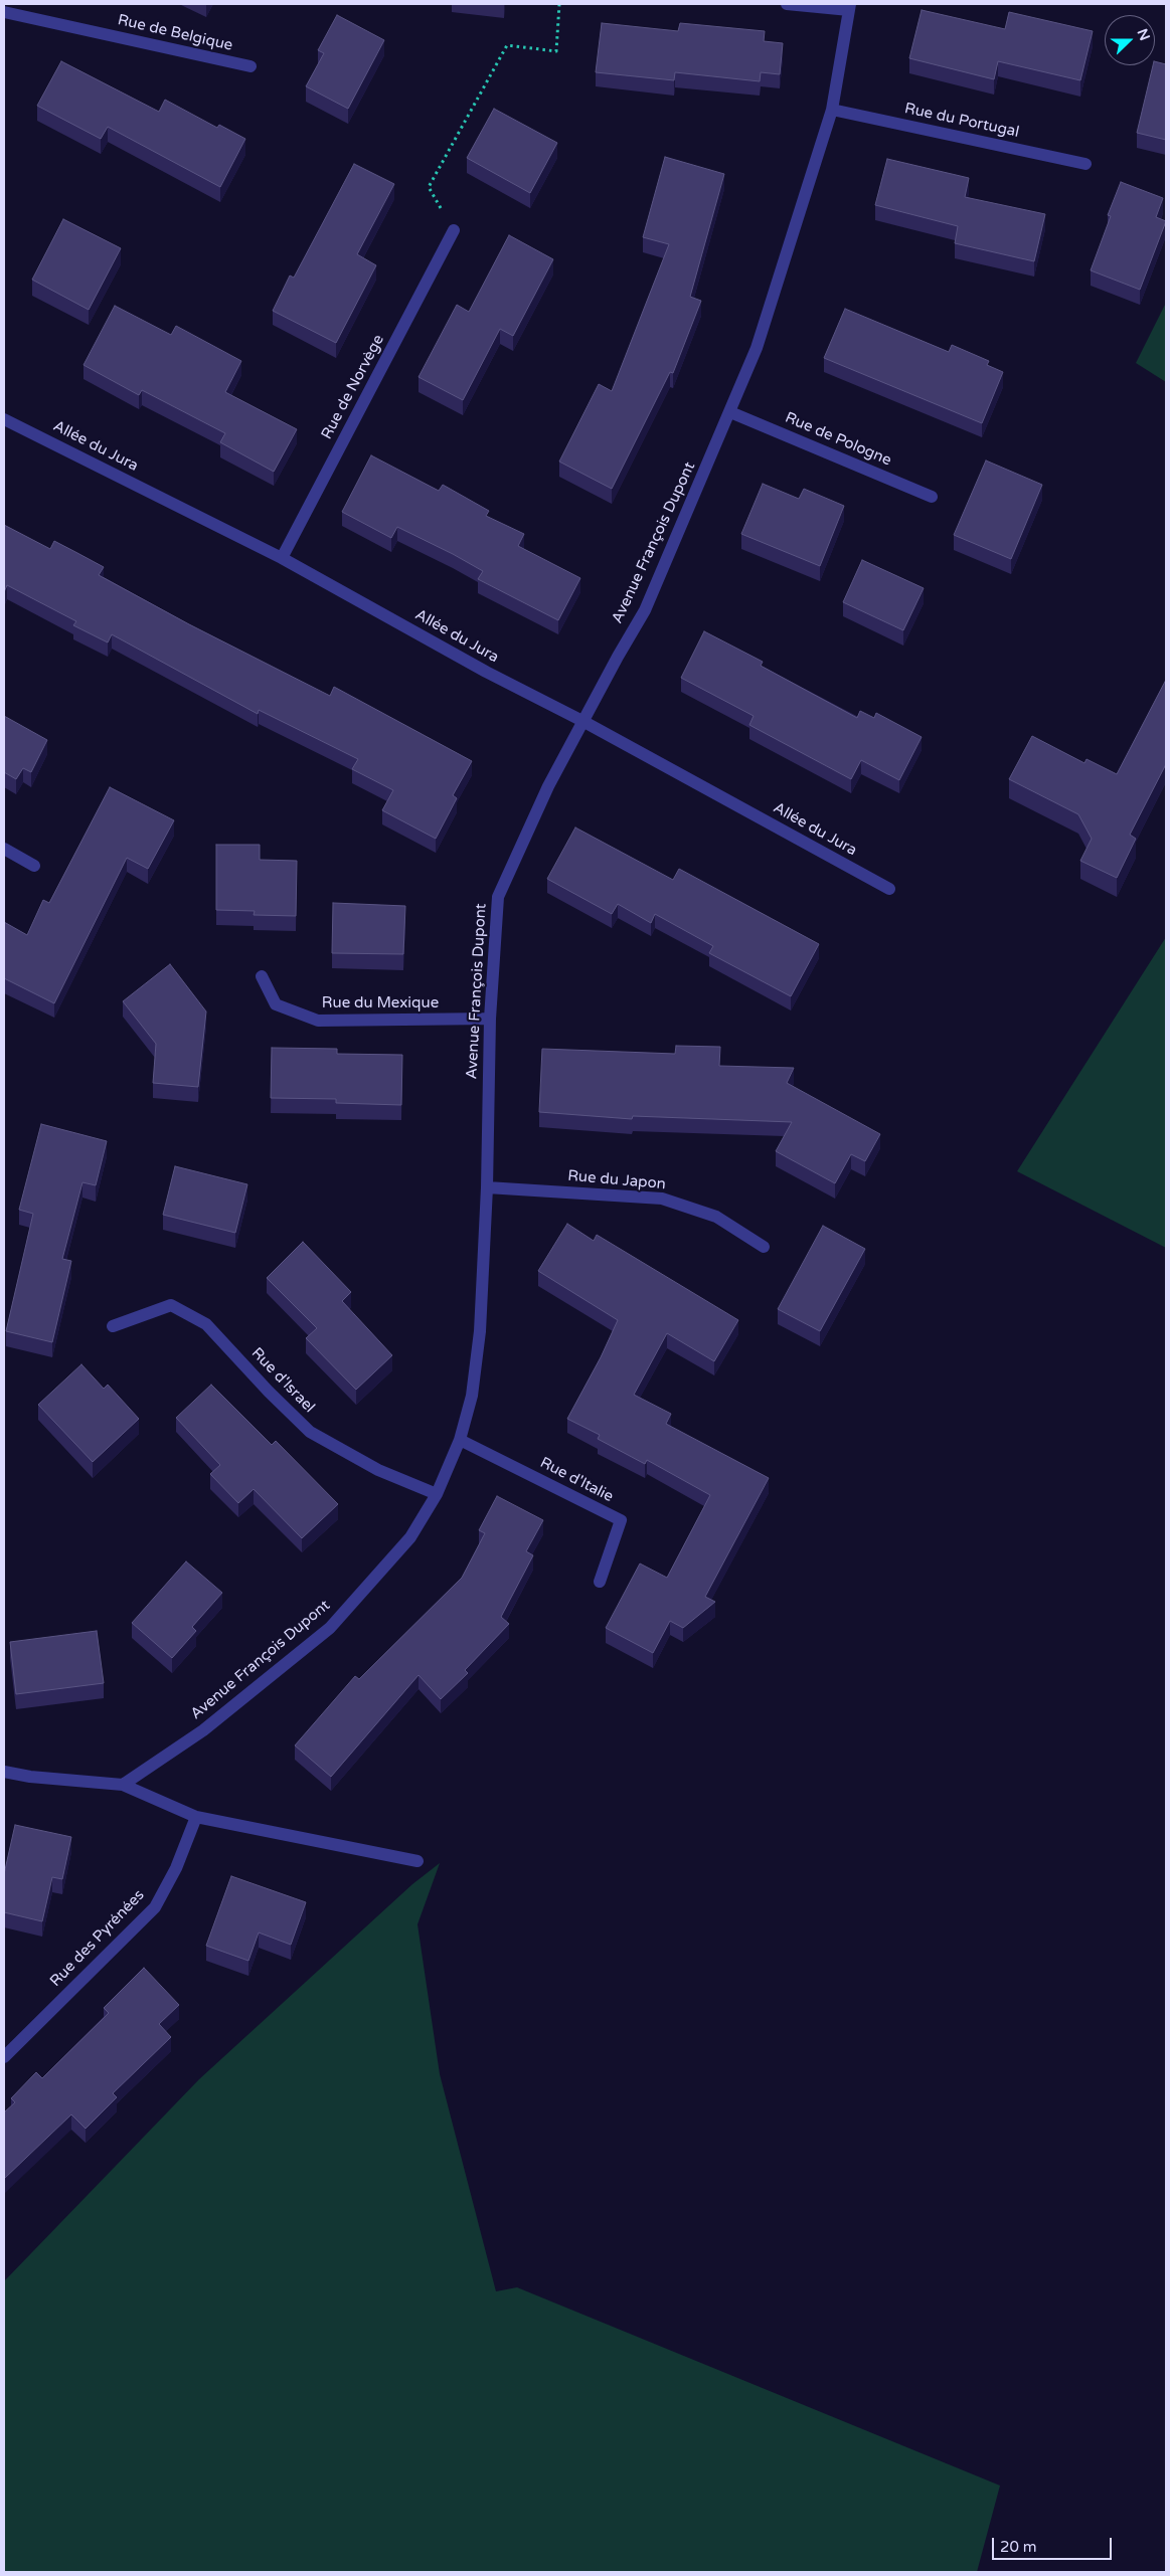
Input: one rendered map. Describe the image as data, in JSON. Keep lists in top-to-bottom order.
{
  "streets": {
    "street": [
      "Rue de Belgique",
      "Rue du Portugal",
      "Rue de Norvège",
      "Rue de Pologne",
      "Allée du Jura",
      "Avenue François Dupont",
      "Rue du Mexique",
      "Rue du Japon",
      "Rue d'Israel",
      "Rue d'Italie",
      "Rue des Pyrénées"
    ]
  },
  "crossings": [
    ["Rue du Portugal", "Avenue François Dupont"],
    ["Rue de Norvège", "Allée du Jura"],
    ["Rue de Pologne", "Avenue François Dupont"],
    ["Allée du Jura", "Avenue François Dupont"],
    ["Avenue François Dupont", "Rue du Mexique"],
    ["Avenue François Dupont", "Rue du Japon"],
    ["Avenue François Dupont", "Rue d'Israel"],
    ["Avenue François Dupont", "Rue d'Italie"]
  ],
  "scale_bar": "20 m",
  "north": "right"
}
